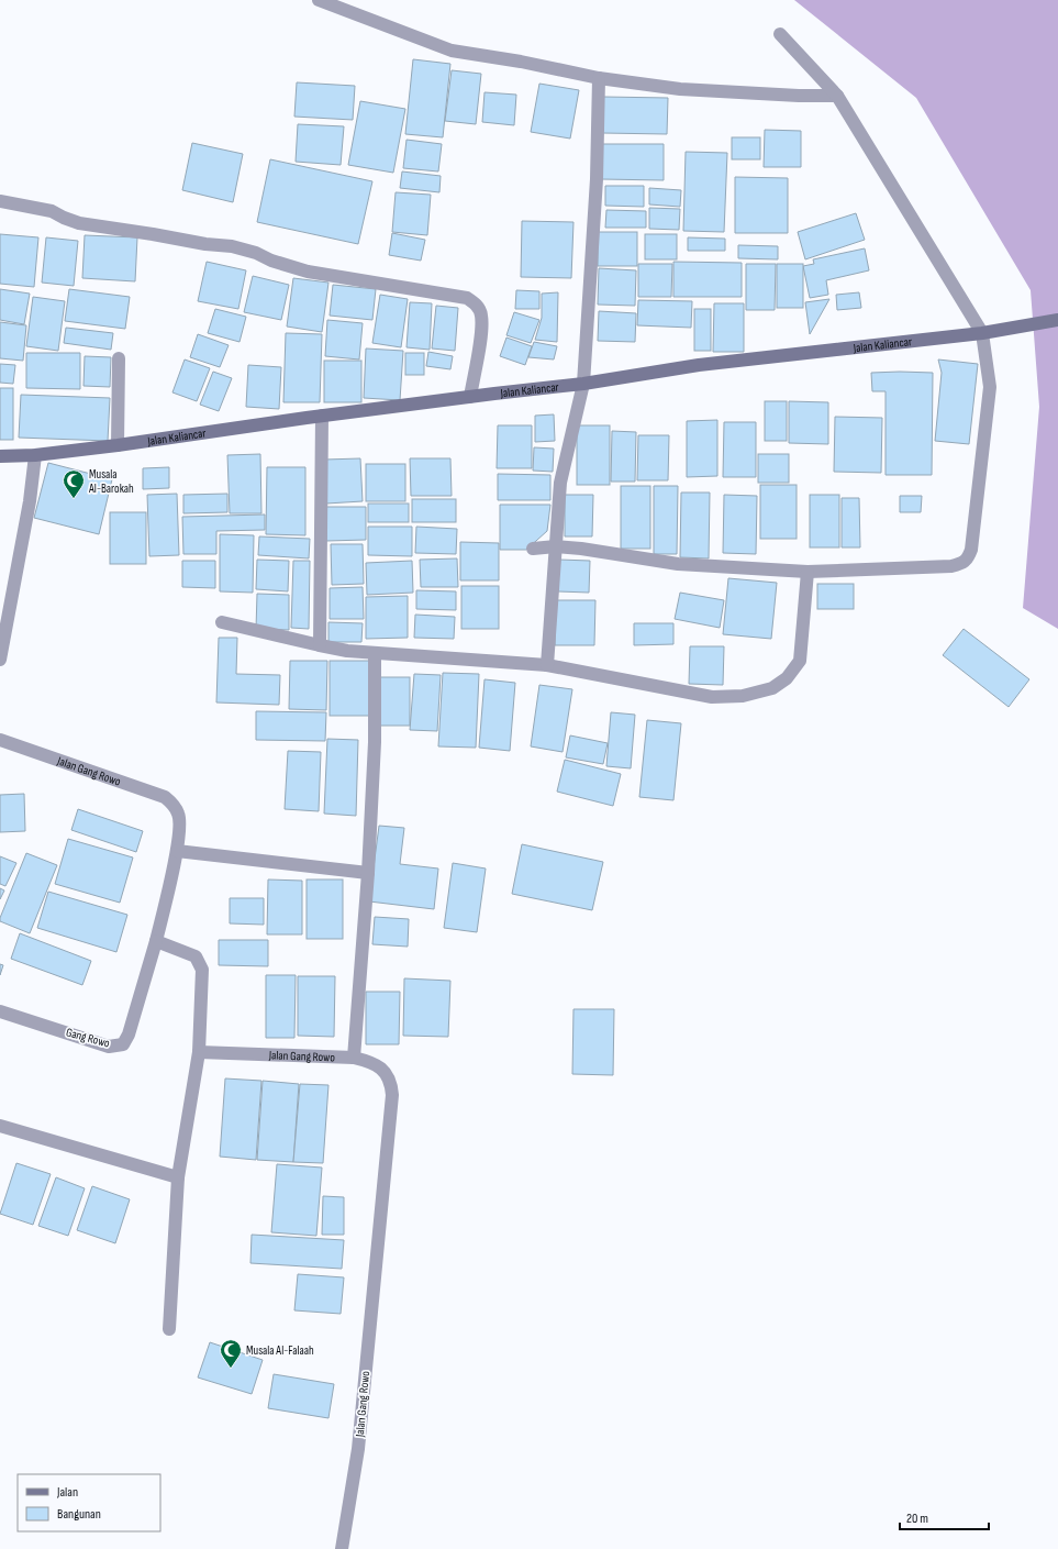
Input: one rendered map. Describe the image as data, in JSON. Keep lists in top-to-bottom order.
{
  "streets": {
    "street": ["Jalan Kaliancar", "Jalan Gang Rowo", "Gang Rowo"]
  },
  "crossings": [
    ["Jalan Gang Rowo", "Gang Rowo"]
  ],
  "places": {
    "mosque": ["Musala Al-Barokah", "Musala Al-Falaah"]
  },
  "legend": ["Jalan", "Bangunan"],
  "scale_bar": "20 m"
}
